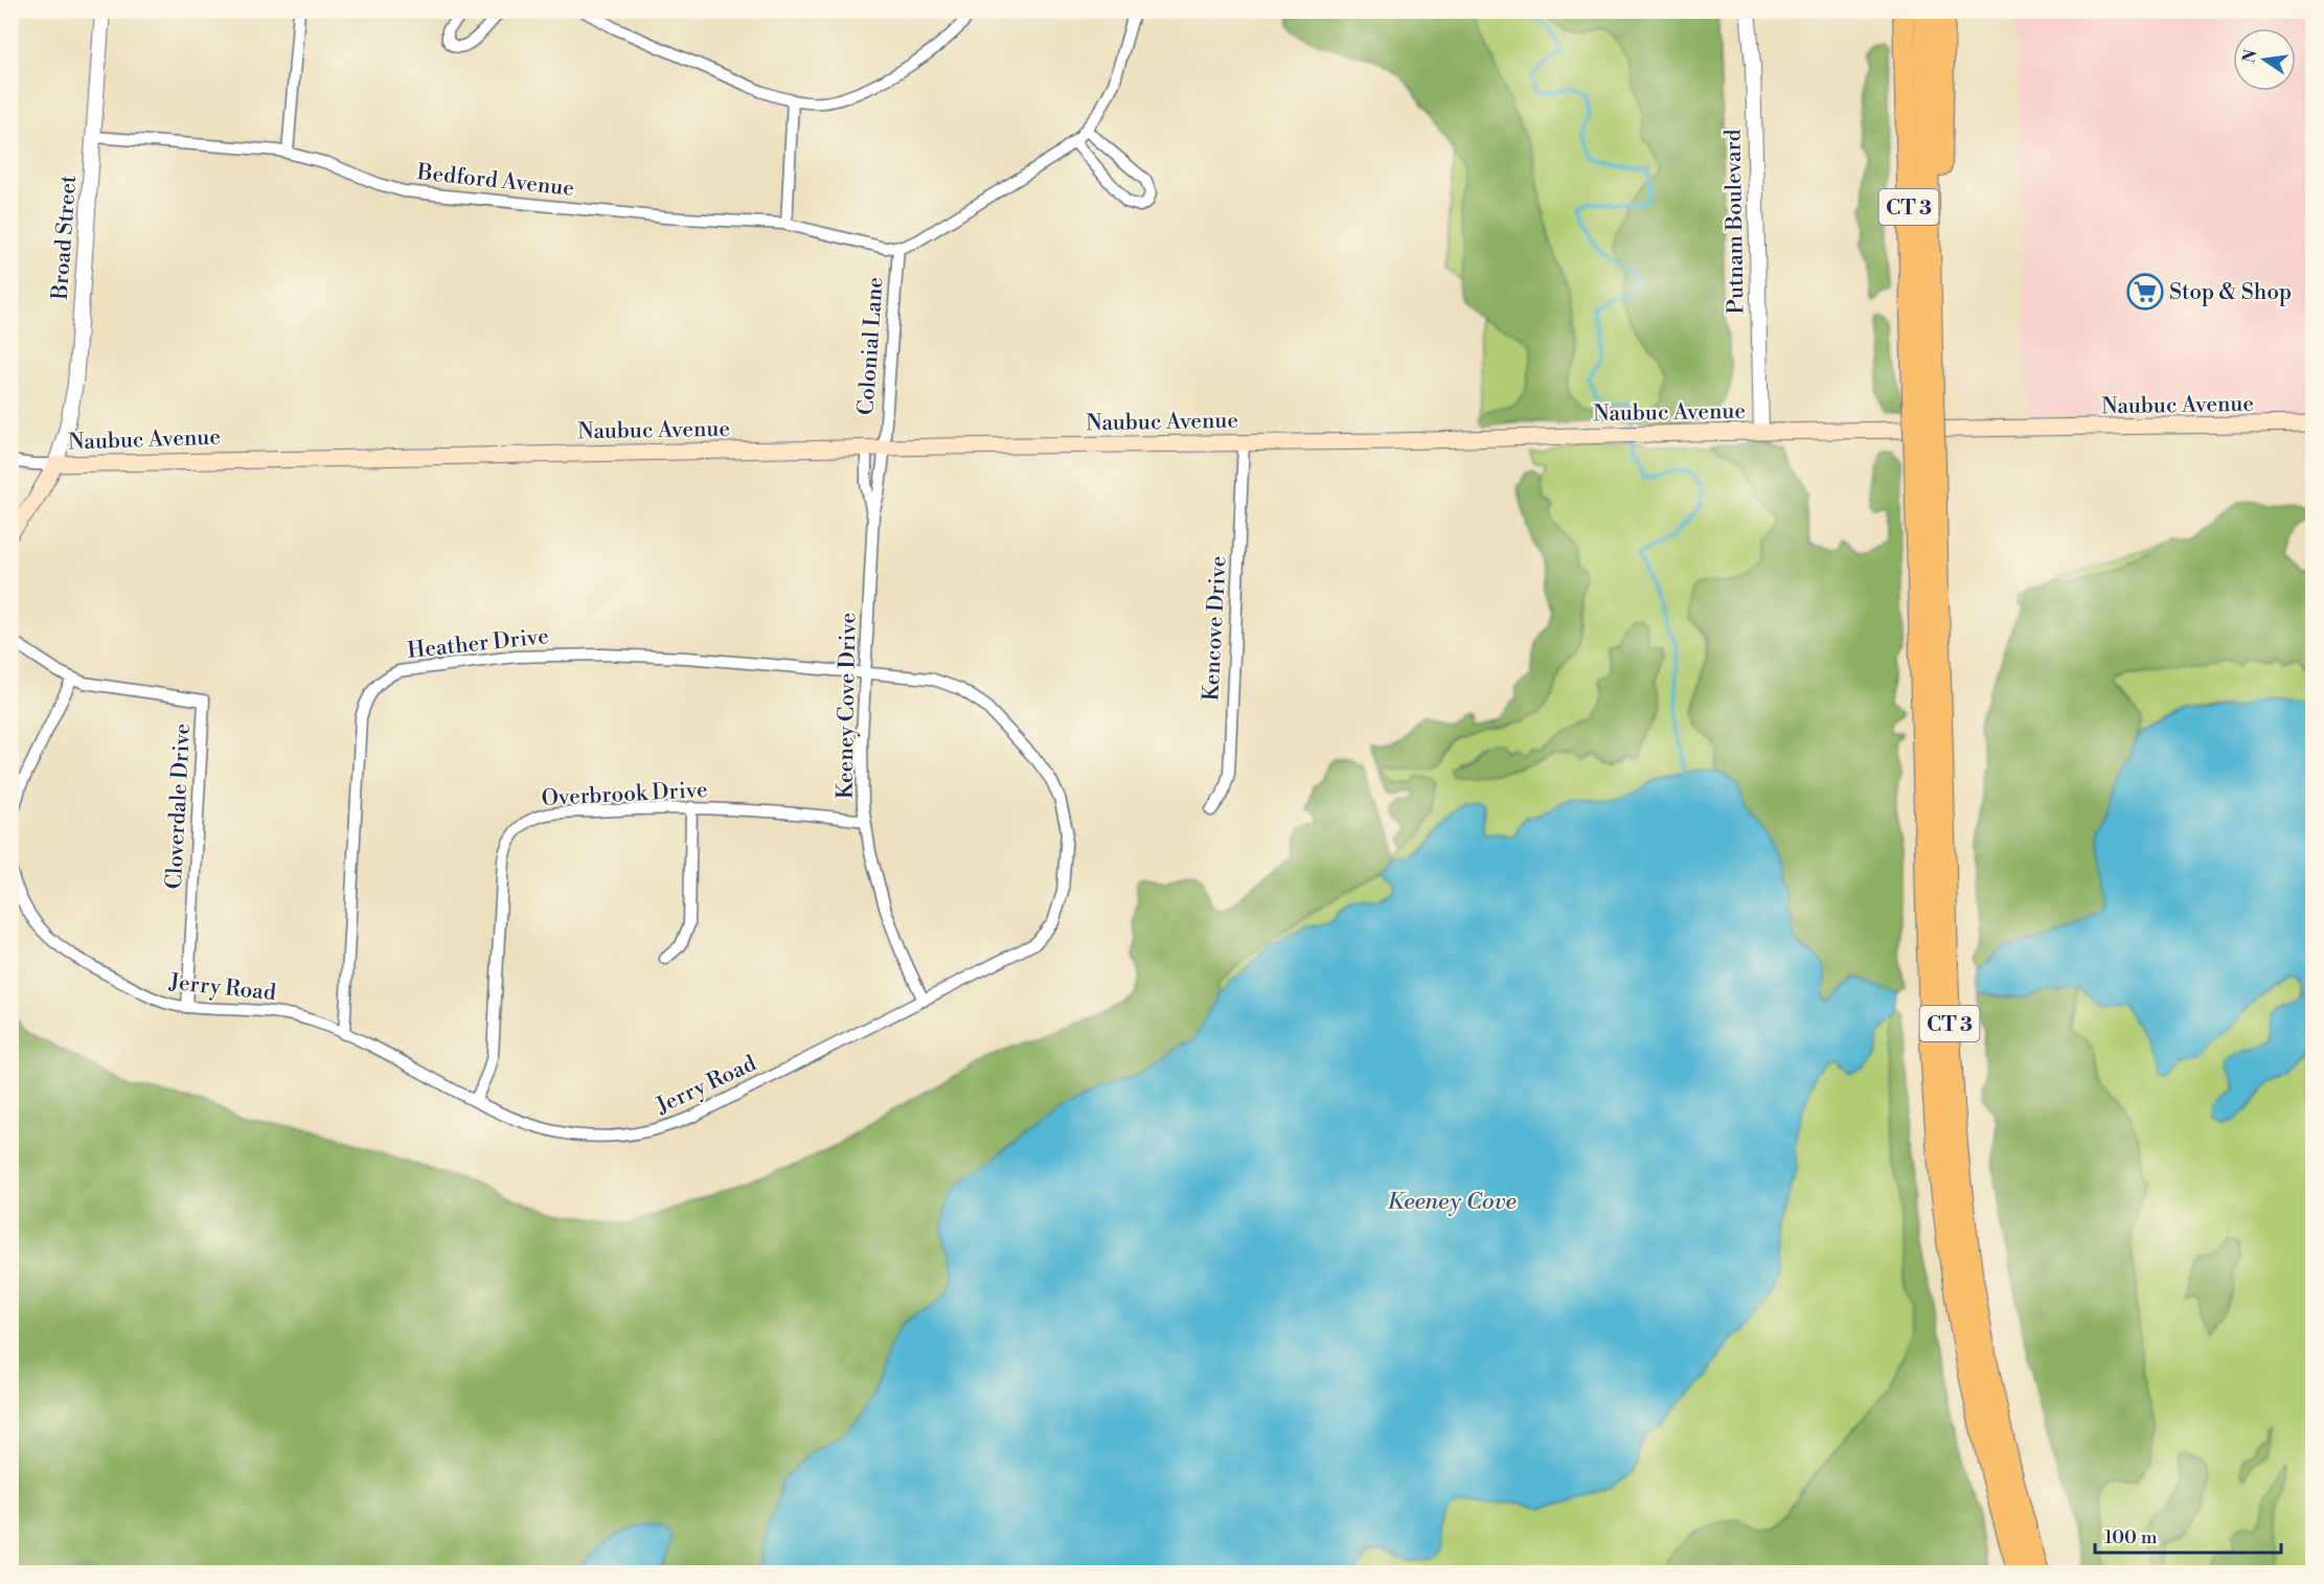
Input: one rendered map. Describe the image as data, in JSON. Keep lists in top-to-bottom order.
{
  "streets": {
    "highway": ["CT 3"],
    "main road": ["Naubuc Avenue"],
    "street": [
      "Bedford Avenue",
      "Putnam Boulevard",
      "Broad Street",
      "Colonial Lane",
      "Kencove Drive",
      "Heather Drive",
      "Keeney Cove Drive",
      "Overbrook Drive",
      "Cloverdale Drive",
      "Jerry Road"
    ]
  },
  "crossings": [
    ["Bedford Avenue", "Broad Street"],
    ["Bedford Avenue", "Colonial Lane"],
    ["Putnam Boulevard", "Naubuc Avenue"],
    ["Broad Street", "Naubuc Avenue"],
    ["Colonial Lane", "Naubuc Avenue"],
    ["Colonial Lane", "Keeney Cove Drive"],
    ["Naubuc Avenue", "Kencove Drive"],
    ["Naubuc Avenue", "Keeney Cove Drive"],
    ["Heather Drive", "Keeney Cove Drive"],
    ["Heather Drive", "Jerry Road"],
    ["Keeney Cove Drive", "Overbrook Drive"],
    ["Keeney Cove Drive", "Jerry Road"],
    ["Overbrook Drive", "Jerry Road"],
    ["Cloverdale Drive", "Jerry Road"]
  ],
  "water": ["Keeney Cove"],
  "places": {
    "supermarket": ["Stop & Shop"]
  },
  "scale_bar": "100 m",
  "north": "left"
}
